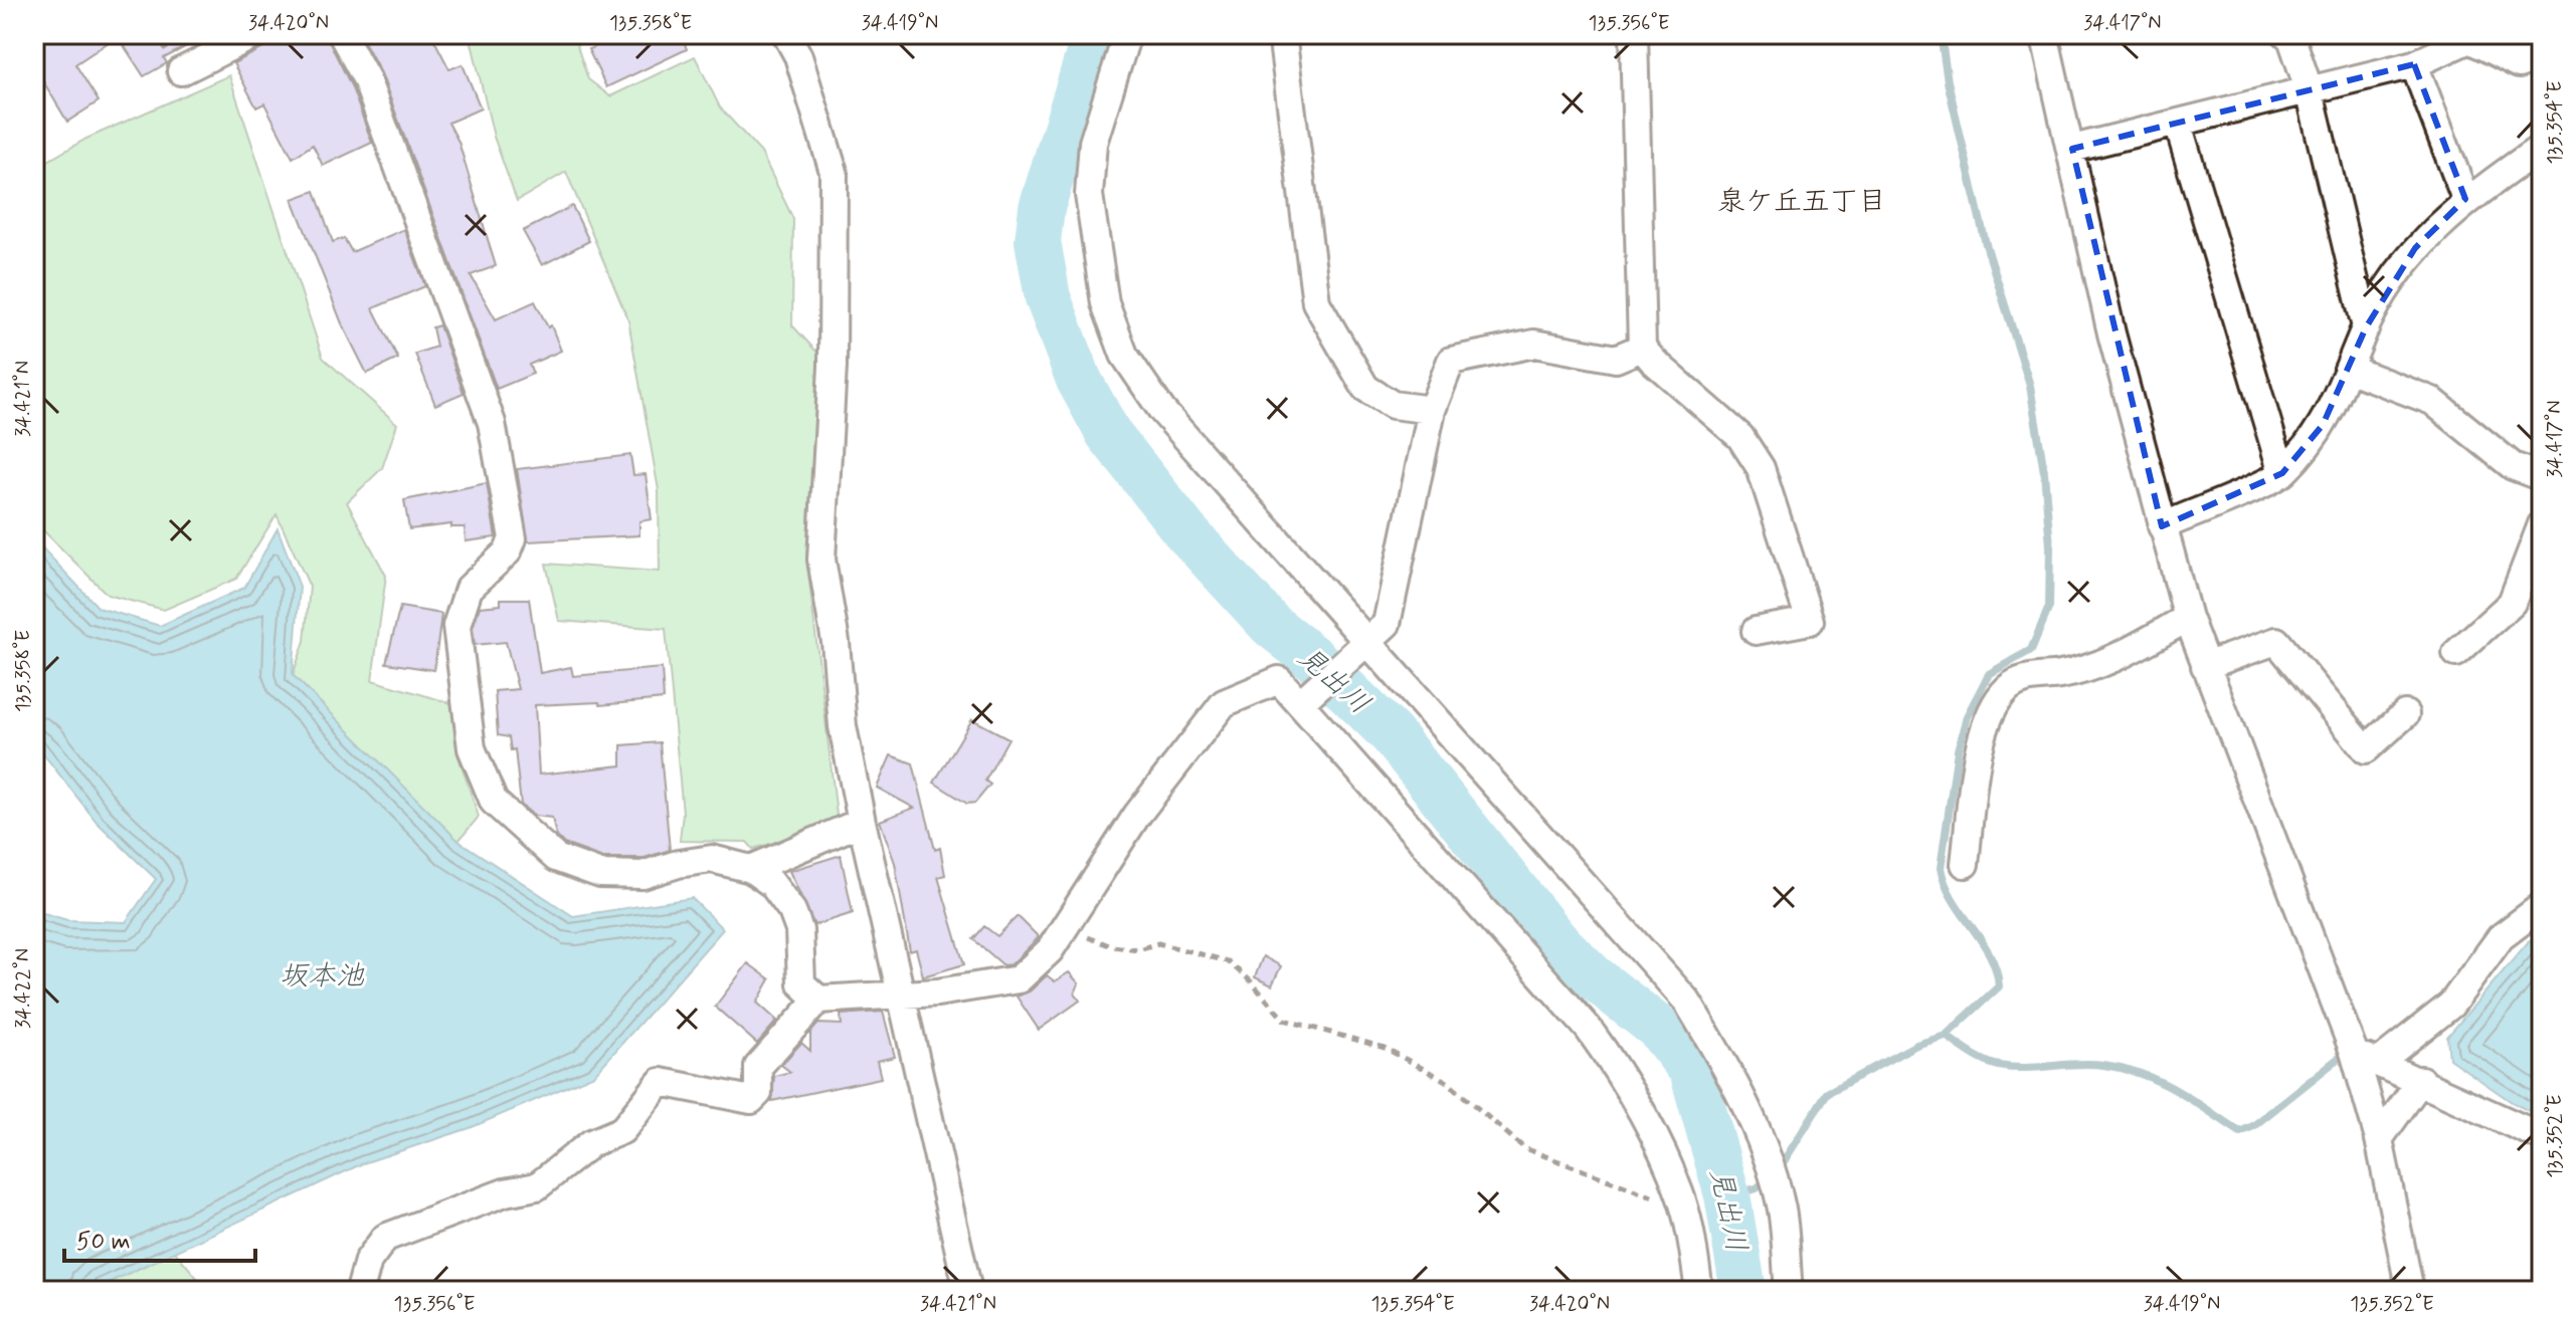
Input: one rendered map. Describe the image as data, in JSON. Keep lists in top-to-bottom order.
{
  "districts": ["泉ケ丘五丁目"],
  "water": ["見出川", "坂本池"],
  "scale_bar": "50 m",
  "coordinates": [
    "34.420°N",
    "135.358°E",
    "34.419°N",
    "135.356°E",
    "34.417°N",
    "135.354°E",
    "34.421°N",
    "34.422°N",
    "135.352°E"
  ]
}
